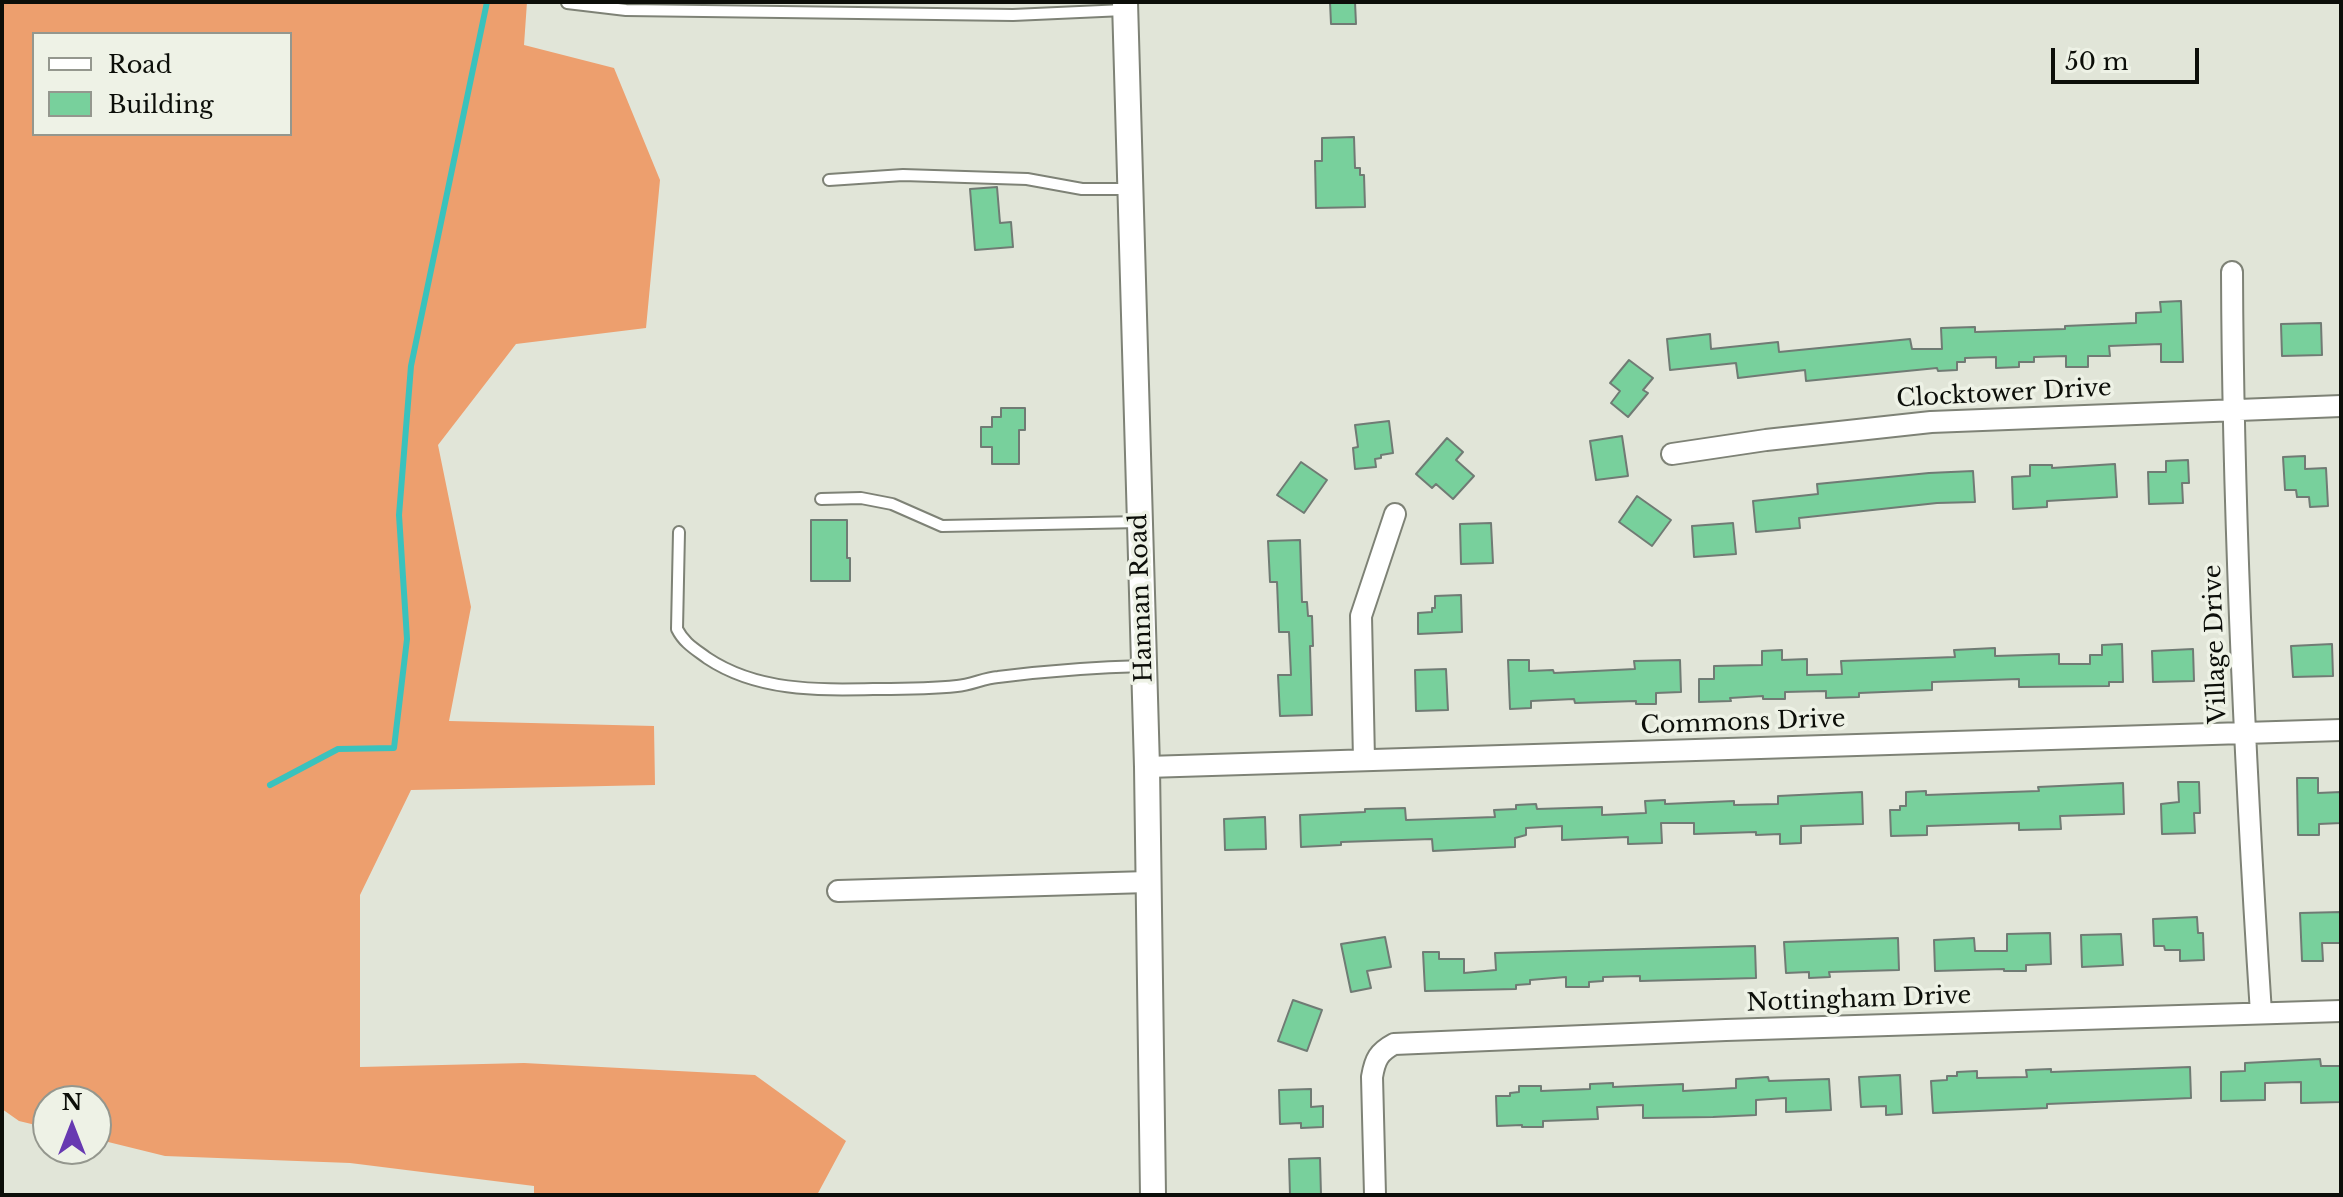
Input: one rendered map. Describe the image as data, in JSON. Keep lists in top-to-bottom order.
{
  "streets": {
    "street": [
      "Clocktower Drive",
      "Hannan Road",
      "Village Drive",
      "Commons Drive",
      "Nottingham Drive"
    ]
  },
  "crossings": [
    ["Clocktower Drive", "Village Drive"],
    ["Hannan Road", "Commons Drive"],
    ["Village Drive", "Commons Drive"],
    ["Village Drive", "Nottingham Drive"]
  ],
  "legend": ["Road", "Building"],
  "scale_bar": "50 m",
  "north": "top"
}
